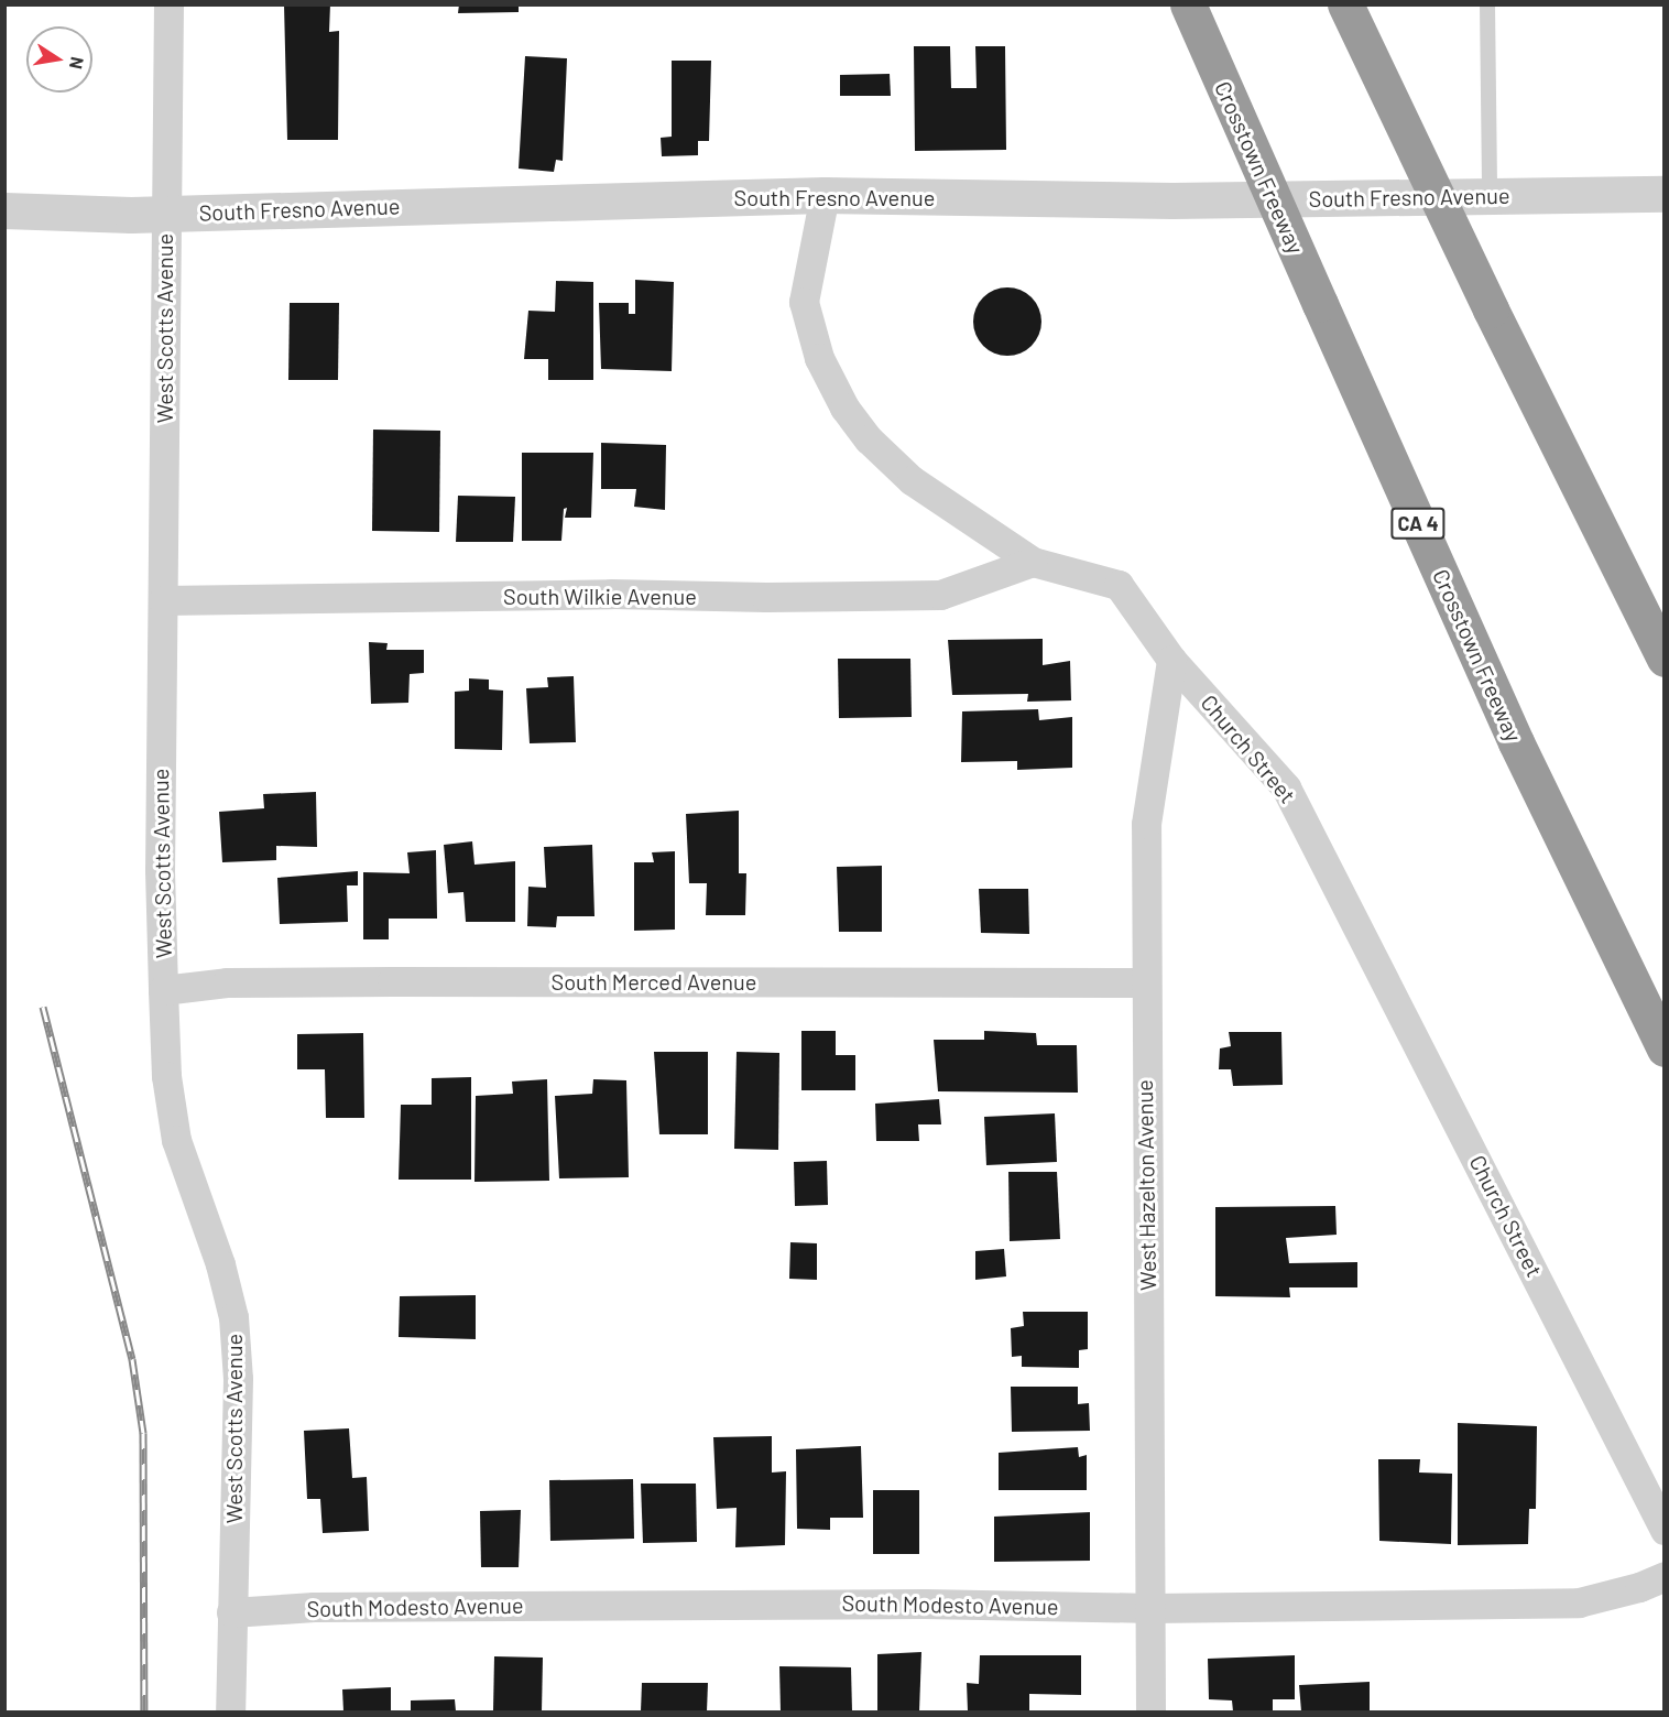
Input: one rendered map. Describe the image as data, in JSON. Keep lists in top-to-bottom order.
{
  "streets": {
    "highway": ["Crosstown Freeway", "CA 4"],
    "street": [
      "South Fresno Avenue",
      "West Scotts Avenue",
      "South Wilkie Avenue",
      "Church Street",
      "South Merced Avenue",
      "West Hazelton Avenue",
      "South Modesto Avenue"
    ]
  },
  "crossings": [
    ["South Fresno Avenue", "West Scotts Avenue"],
    ["South Fresno Avenue", "Church Street"],
    ["West Scotts Avenue", "South Wilkie Avenue"],
    ["West Scotts Avenue", "South Merced Avenue"],
    ["West Scotts Avenue", "South Modesto Avenue"],
    ["South Wilkie Avenue", "Church Street"],
    ["Church Street", "West Hazelton Avenue"],
    ["South Merced Avenue", "West Hazelton Avenue"],
    ["West Hazelton Avenue", "South Modesto Avenue"]
  ],
  "north": "right"
}
